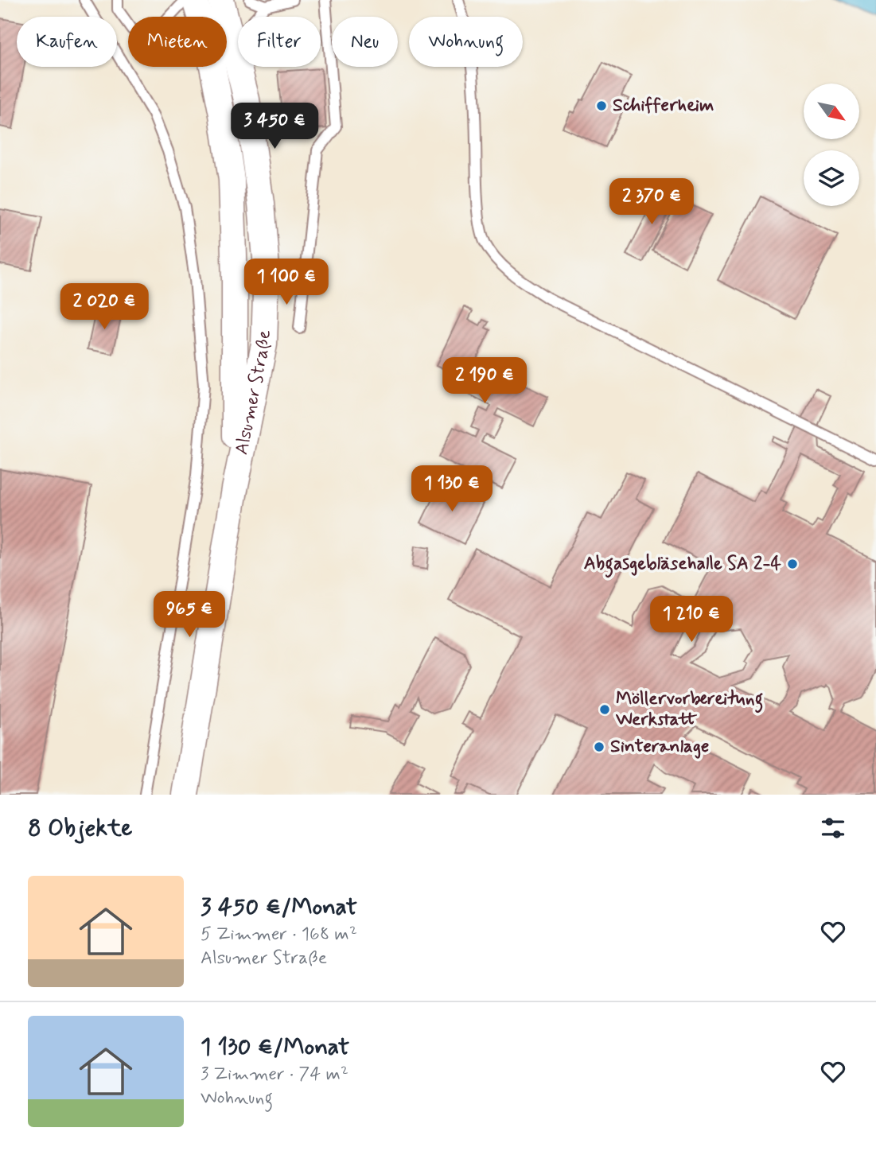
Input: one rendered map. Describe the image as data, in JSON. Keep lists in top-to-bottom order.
{
  "streets": {
    "street": ["Alsumer Straße"]
  },
  "places": [
    "Schifferheim",
    "Abgasgebläsehalle SA 2-4",
    "Möllervorbereitung Werkstatt",
    "Sinteranlage"
  ],
  "north": "bottom right",
  "page": {
    "chip": [
      "Kaufen",
      "Mieten",
      "Filter",
      "Neu",
      "Wohnung"
    ],
    "price": [
      "3 450 €",
      "2 370 €",
      "1 100 €",
      "2 020 €",
      "2 190 €",
      "1 130 €",
      "965 €",
      "1 210 €"
    ],
    "heading": "8 Objekte",
    "list": [
      {
        "name": "3 450 €/Monat",
        "note": "5 Zimmer · 168 m² · Alsumer Straße"
      },
      {
        "name": "1 130 €/Monat",
        "note": "3 Zimmer · 74 m² · Wohnung"
      }
    ]
  }
}
